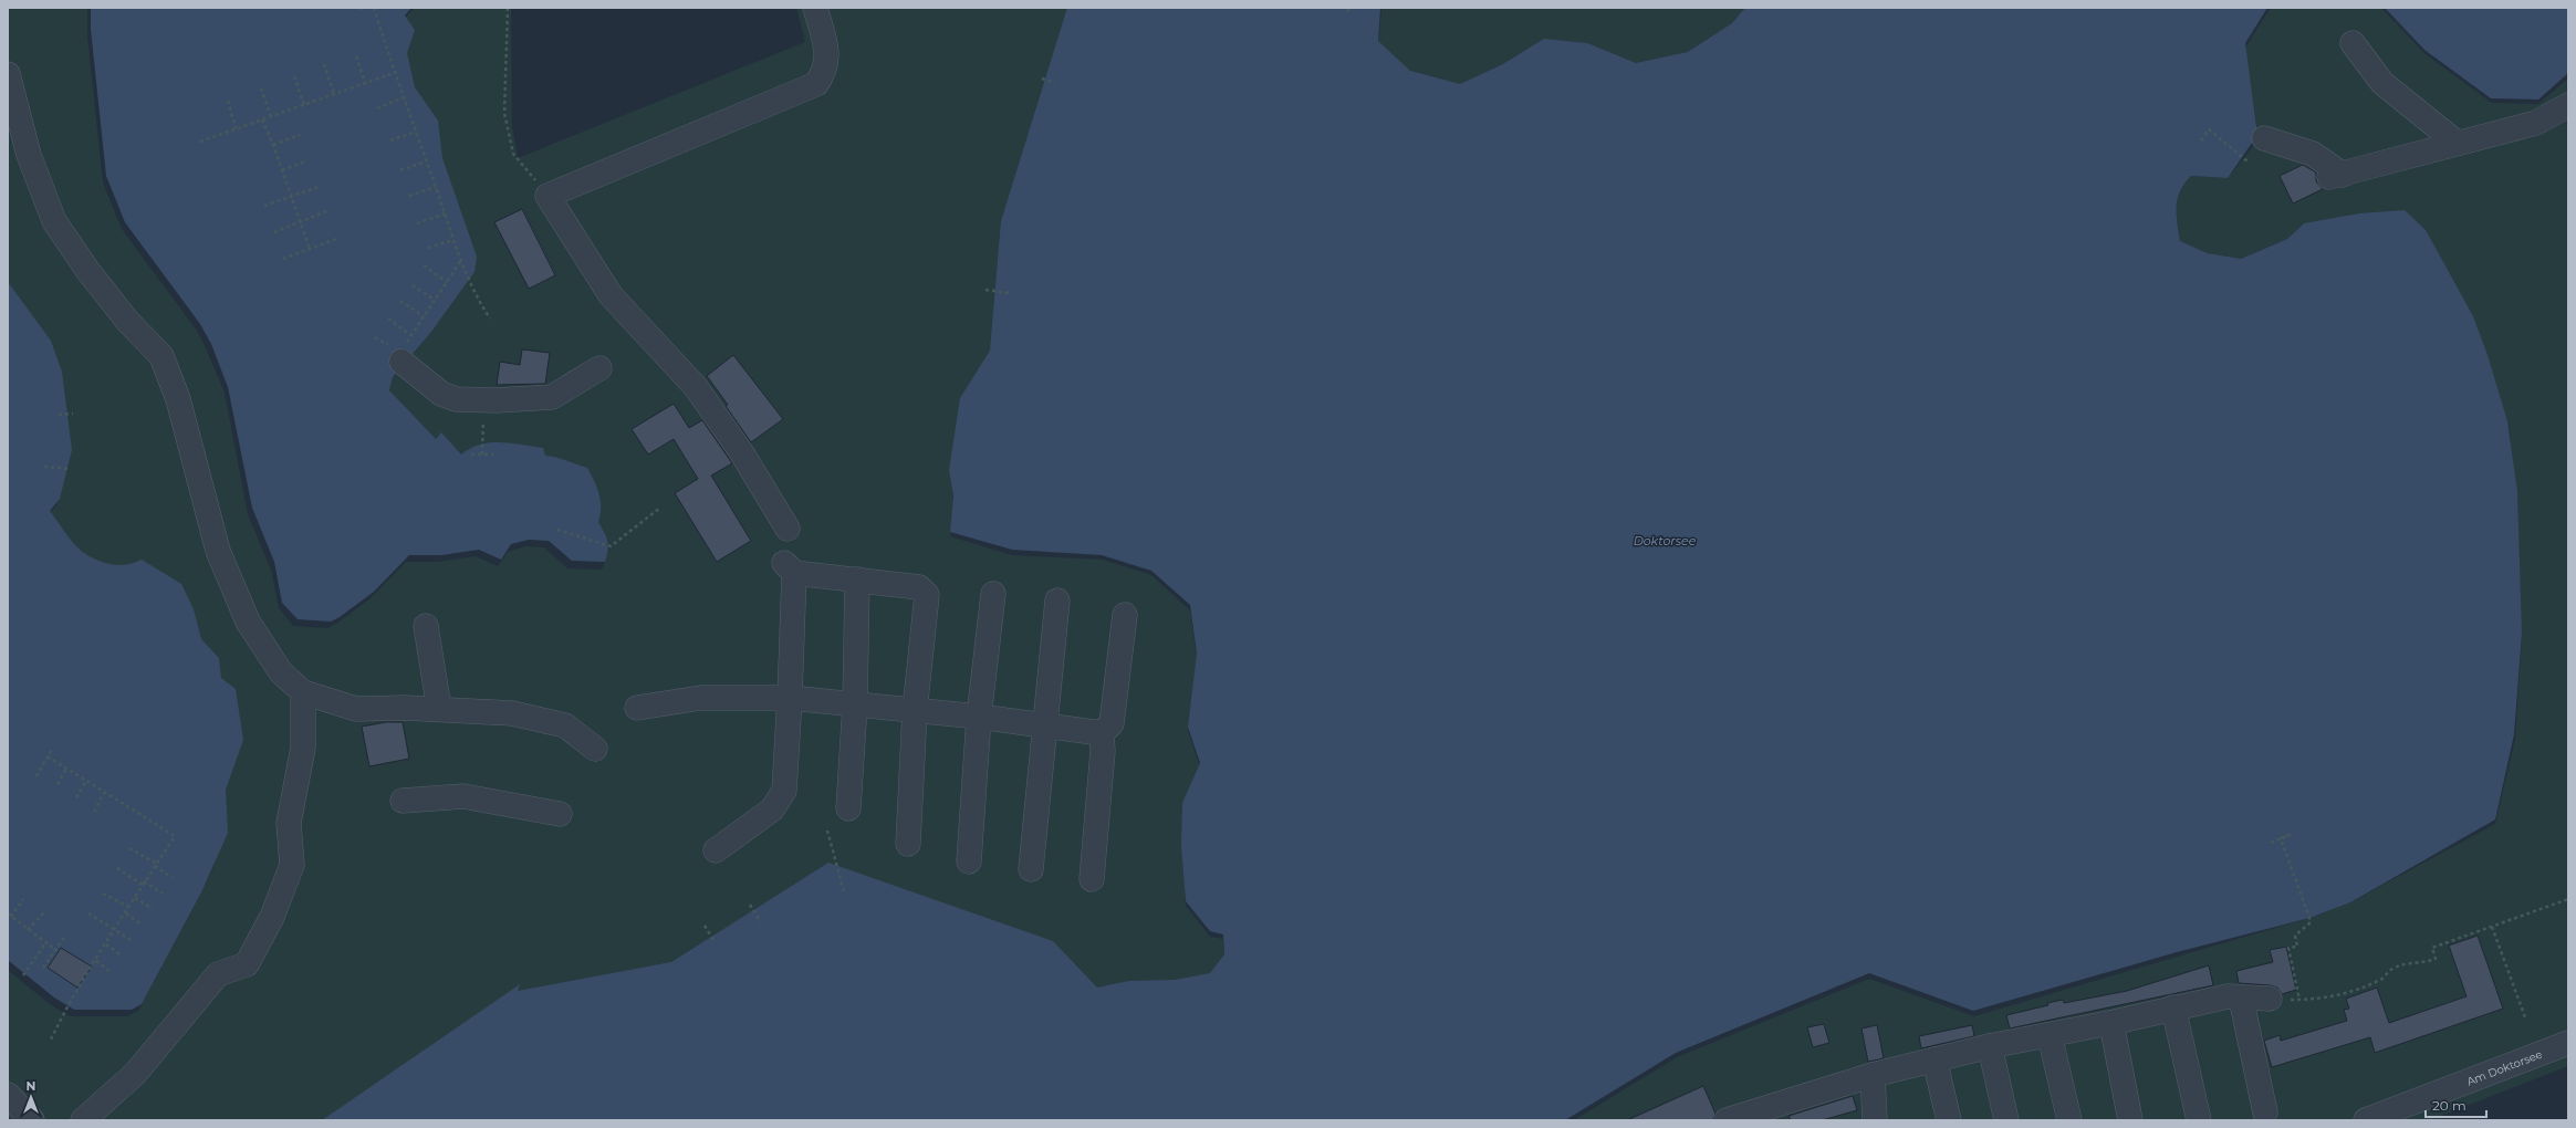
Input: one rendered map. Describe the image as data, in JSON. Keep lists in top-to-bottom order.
{
  "streets": {
    "street": ["Am Doktorsee"]
  },
  "water": ["Doktorsee"],
  "scale_bar": "20 m",
  "north": "top"
}
